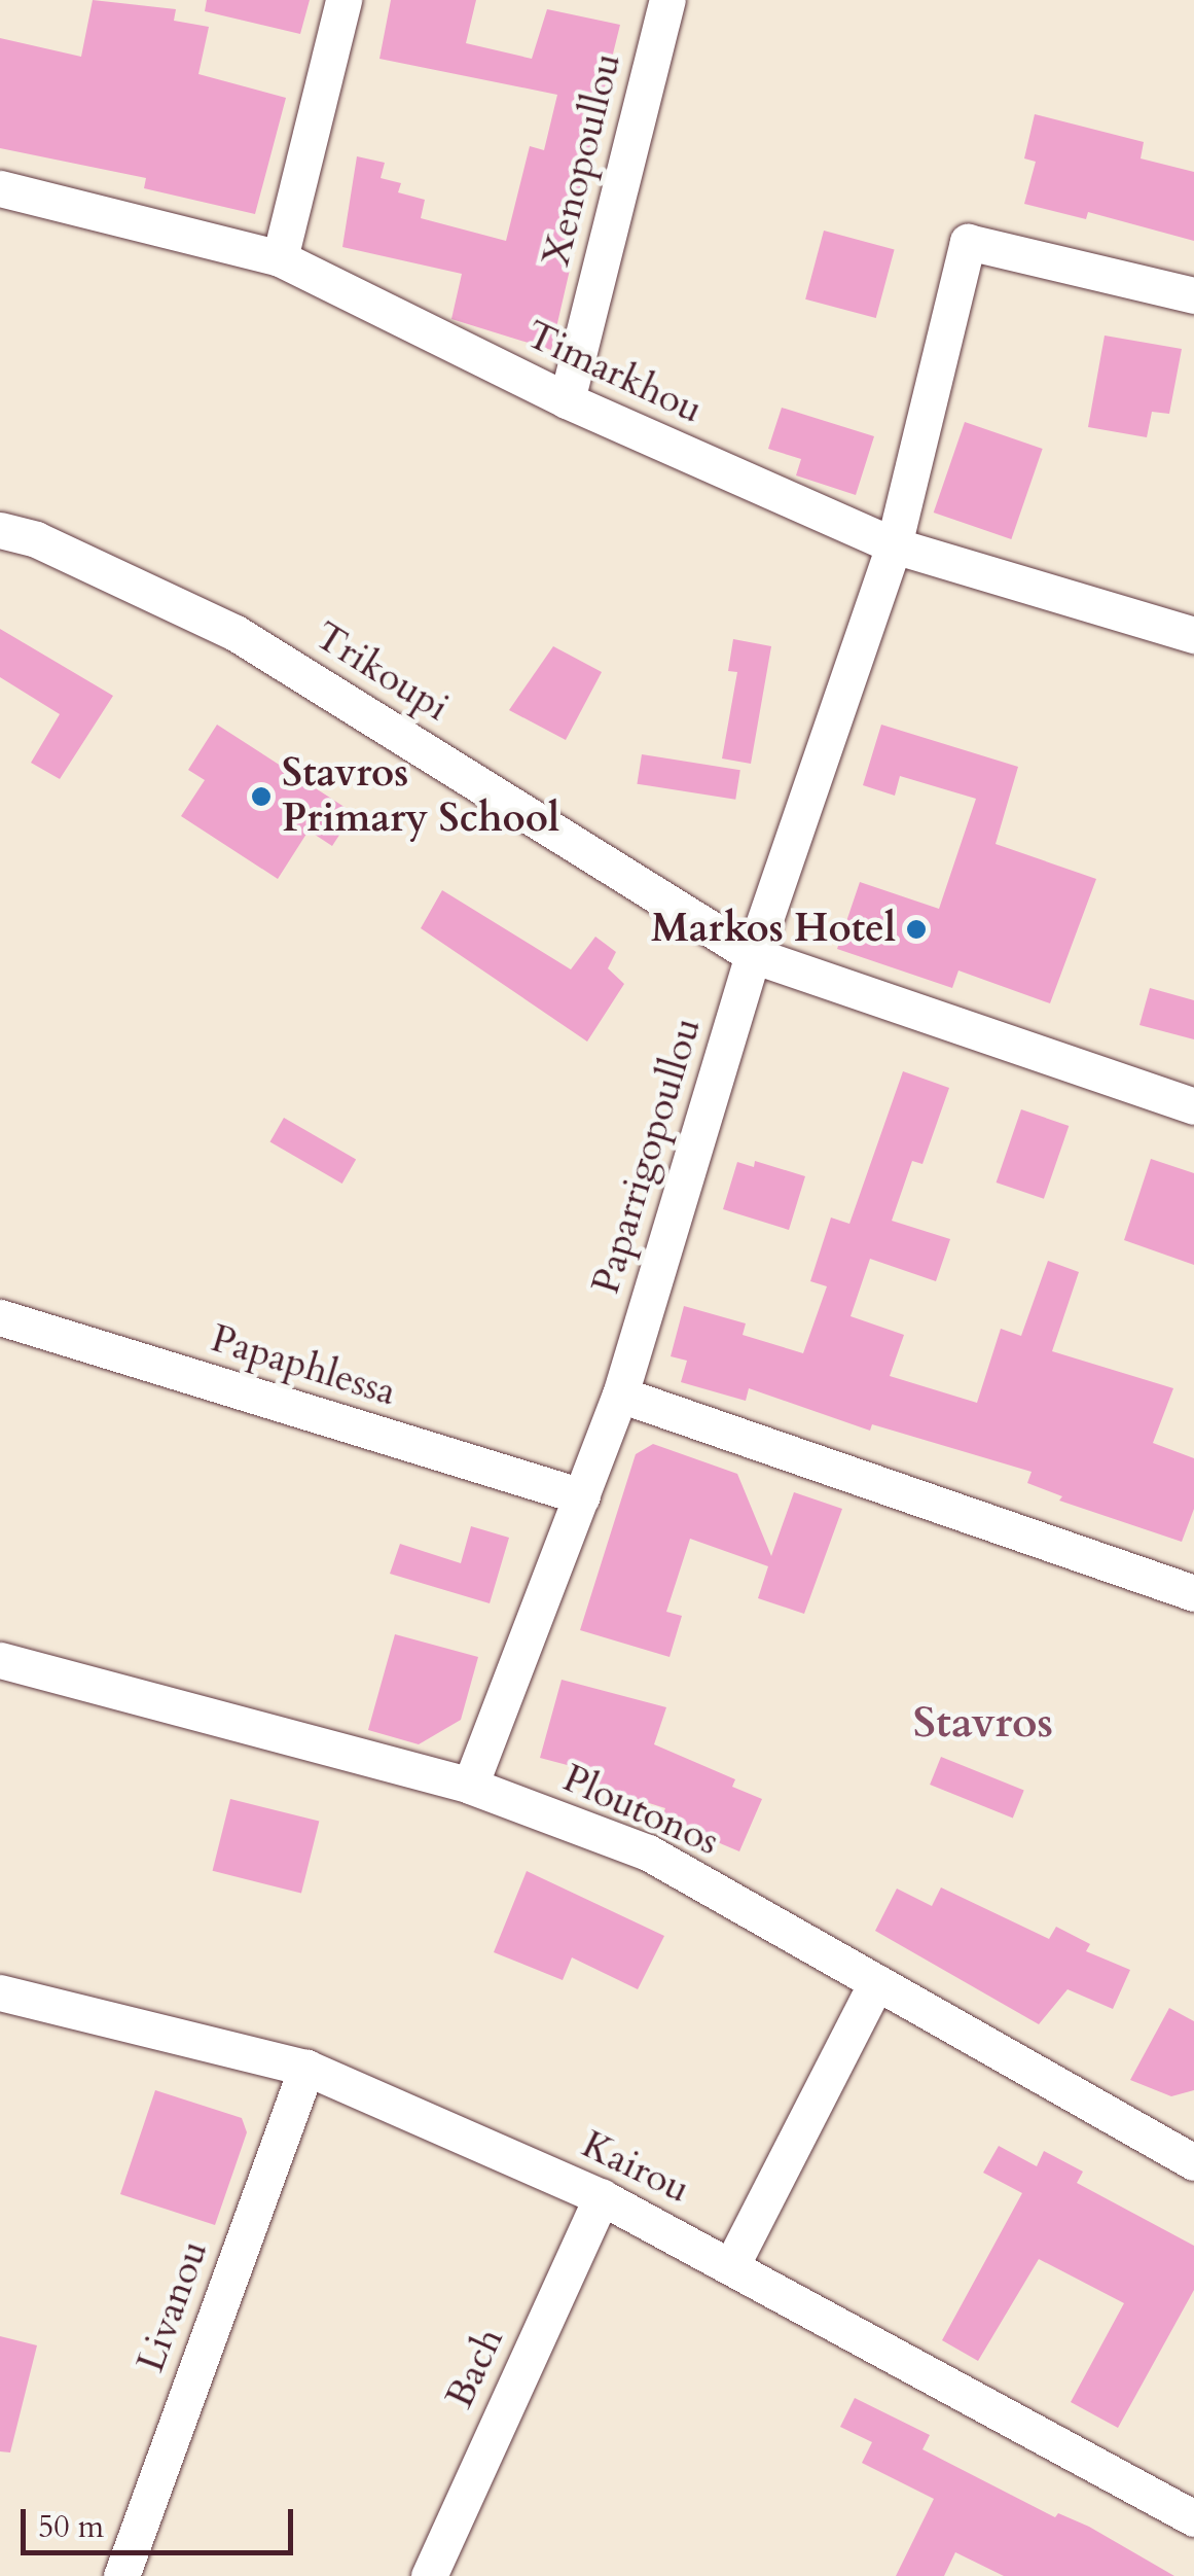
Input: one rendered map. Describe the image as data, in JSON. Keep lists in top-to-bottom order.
{
  "streets": {
    "street": [
      "Xenopoullou",
      "Timarkhou",
      "Trikoupi",
      "Paparrigopoullou",
      "Papaphlessa",
      "Ploutonos",
      "Kairou",
      "Livanou",
      "Bach"
    ]
  },
  "crossings": [
    ["Xenopoullou", "Timarkhou"],
    ["Timarkhou", "Paparrigopoullou"],
    ["Trikoupi", "Paparrigopoullou"],
    ["Paparrigopoullou", "Papaphlessa"],
    ["Paparrigopoullou", "Ploutonos"],
    ["Kairou", "Livanou"],
    ["Kairou", "Bach"]
  ],
  "districts": ["Stavros"],
  "places": ["Stavros Primary School", "Markos Hotel"],
  "scale_bar": "50 m"
}
